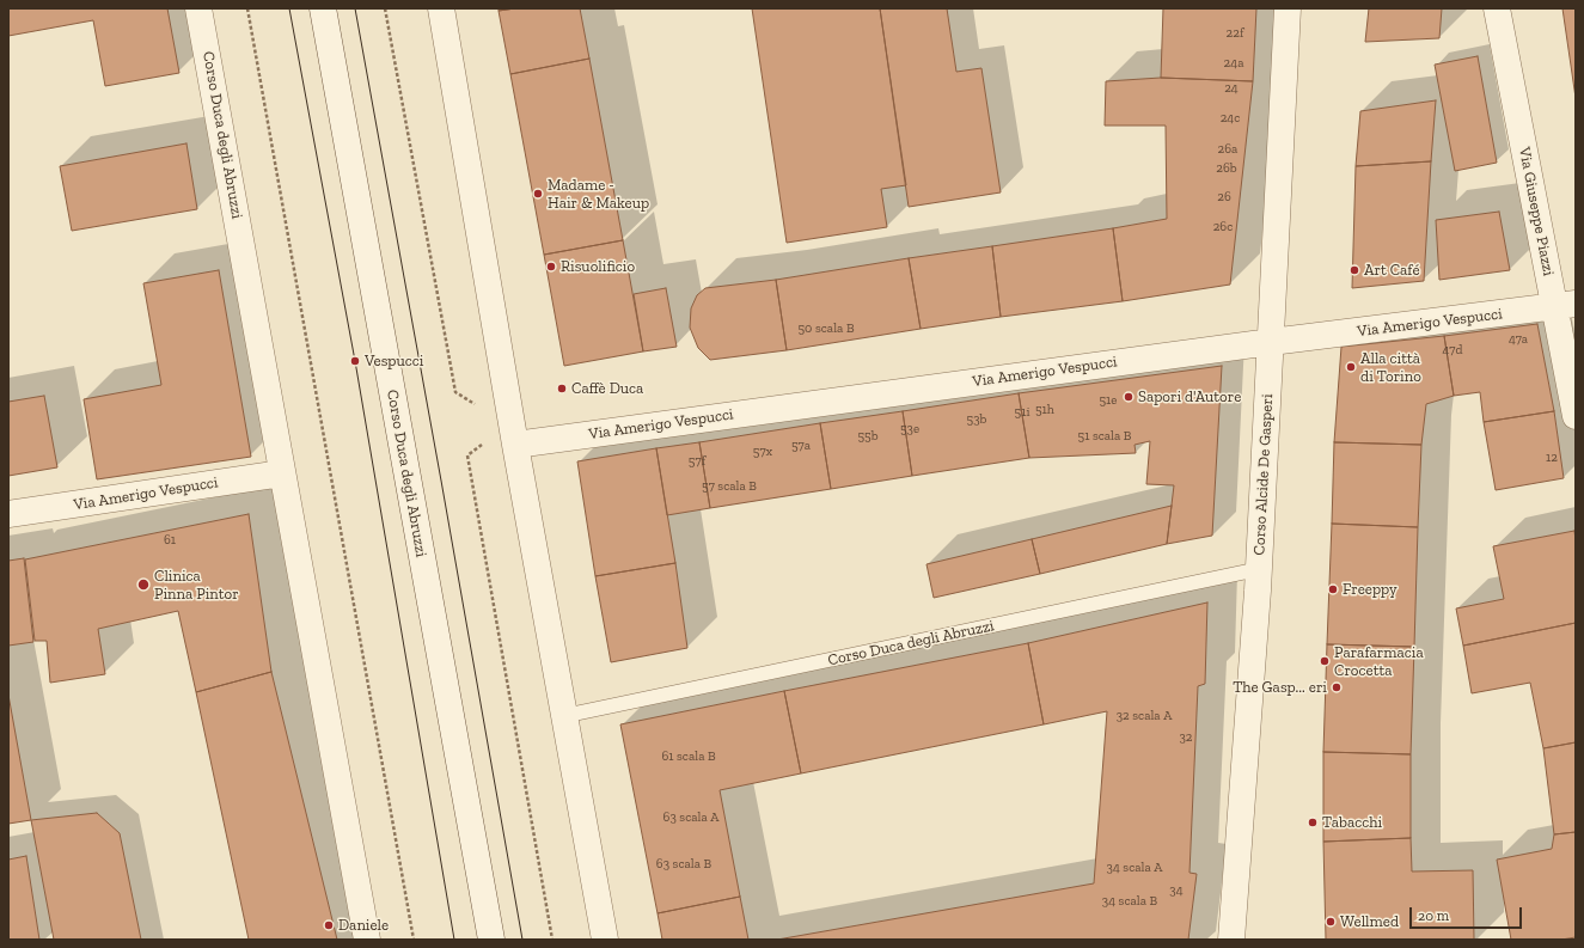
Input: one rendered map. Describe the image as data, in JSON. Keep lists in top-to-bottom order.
{
  "streets": {
    "street": [
      "Corso Duca degli Abruzzi",
      "Via Giuseppe Piazzi",
      "Via Amerigo Vespucci",
      "Corso Alcide De Gasperi"
    ]
  },
  "crossings": [
    ["Corso Duca degli Abruzzi", "Via Amerigo Vespucci"],
    ["Corso Duca degli Abruzzi", "Corso Alcide De Gasperi"],
    ["Via Giuseppe Piazzi", "Via Amerigo Vespucci"],
    ["Via Amerigo Vespucci", "Corso Alcide De Gasperi"]
  ],
  "places": [
    "Madame - Hair & Makeup",
    "Risuolificio",
    "Art Café",
    "Vespucci",
    "Alla città di Torino",
    "Caffè Duca",
    "Sapori d'Autore",
    "Clinica Pinna Pintor",
    "Freeppy",
    "Parafarmacia Crocetta",
    "The Gasp... eri",
    "Tabacchi",
    "Wellmed",
    "Daniele"
  ],
  "house_numbers": [
    "22f",
    "24a",
    "24",
    "24c",
    "26a",
    "26b",
    "26",
    "26c",
    "50 scala B",
    "47a",
    "47d",
    "51e",
    "51h",
    "51i",
    "53b",
    "53e",
    "55b",
    "51 scala B",
    "57a",
    "57x",
    "12",
    "57f",
    "57 scala B",
    "61",
    "32 scala A",
    "32",
    "61 scala B",
    "63 scala A",
    "63 scala B",
    "34 scala A",
    "34",
    "34 scala B"
  ],
  "scale_bar": "20 m"
}
